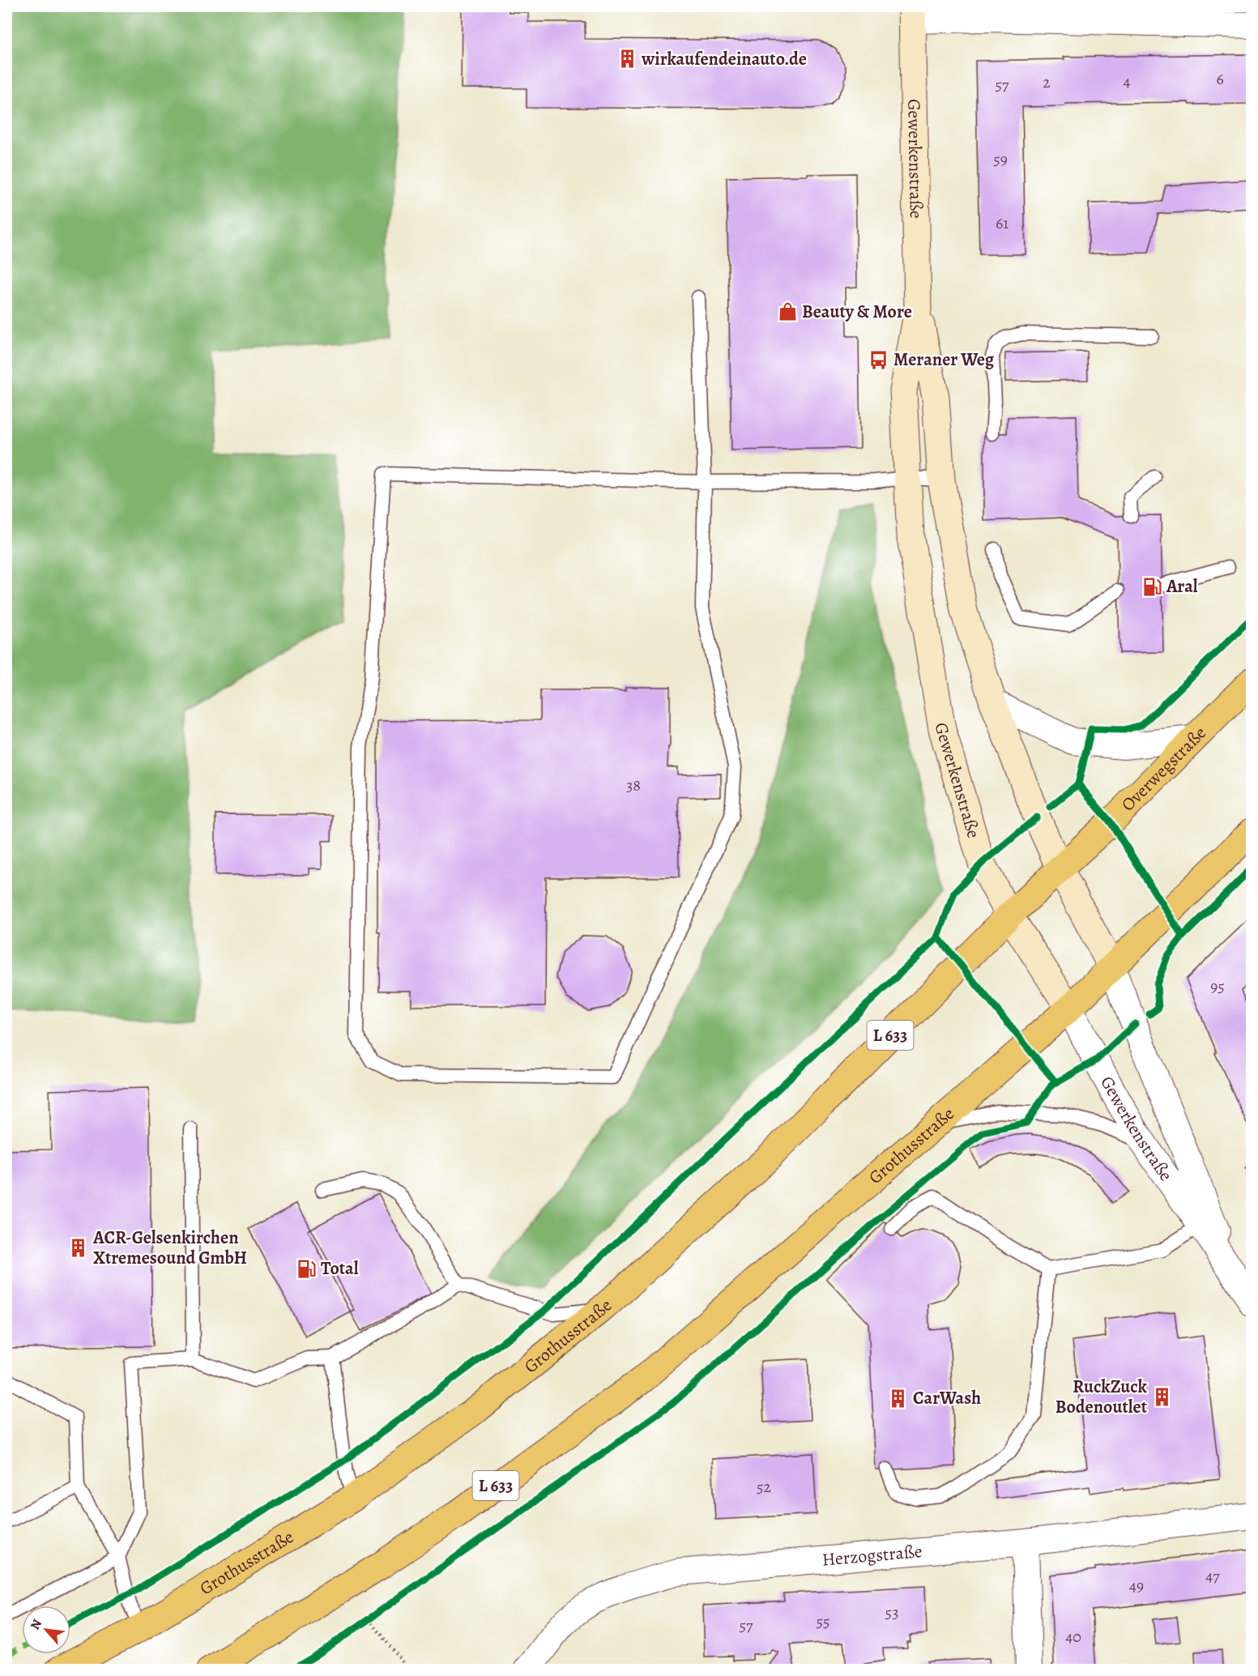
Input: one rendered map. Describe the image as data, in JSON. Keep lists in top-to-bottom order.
{
  "streets": {
    "main road": ["Overwegstraße", "L 633", "Grothusstraße"],
    "street": ["Gewerkenstraße", "Herzogstraße"]
  },
  "crossings": [
    ["Gewerkenstraße", "Overwegstraße"],
    ["Gewerkenstraße", "L 633"],
    ["Gewerkenstraße", "Grothusstraße"],
    ["Overwegstraße", "Grothusstraße"],
    ["L 633", "Grothusstraße"]
  ],
  "places": {
    "building": [
      "wirkaufendeinauto.de",
      "ACR-Gelsenkirchen Xtremesound GmbH",
      "RuckZuck Bodenoutlet",
      "CarWash"
    ],
    "shop": ["Beauty & More"],
    "bus stop": ["Meraner Weg"],
    "fuel station": ["Aral", "Total"]
  },
  "house_numbers": [
    "6",
    "4",
    "2",
    "57",
    "59",
    "61",
    "38",
    "95",
    "52",
    "47",
    "49",
    "53",
    "55",
    "57",
    "40"
  ],
  "north": "top left"
}
